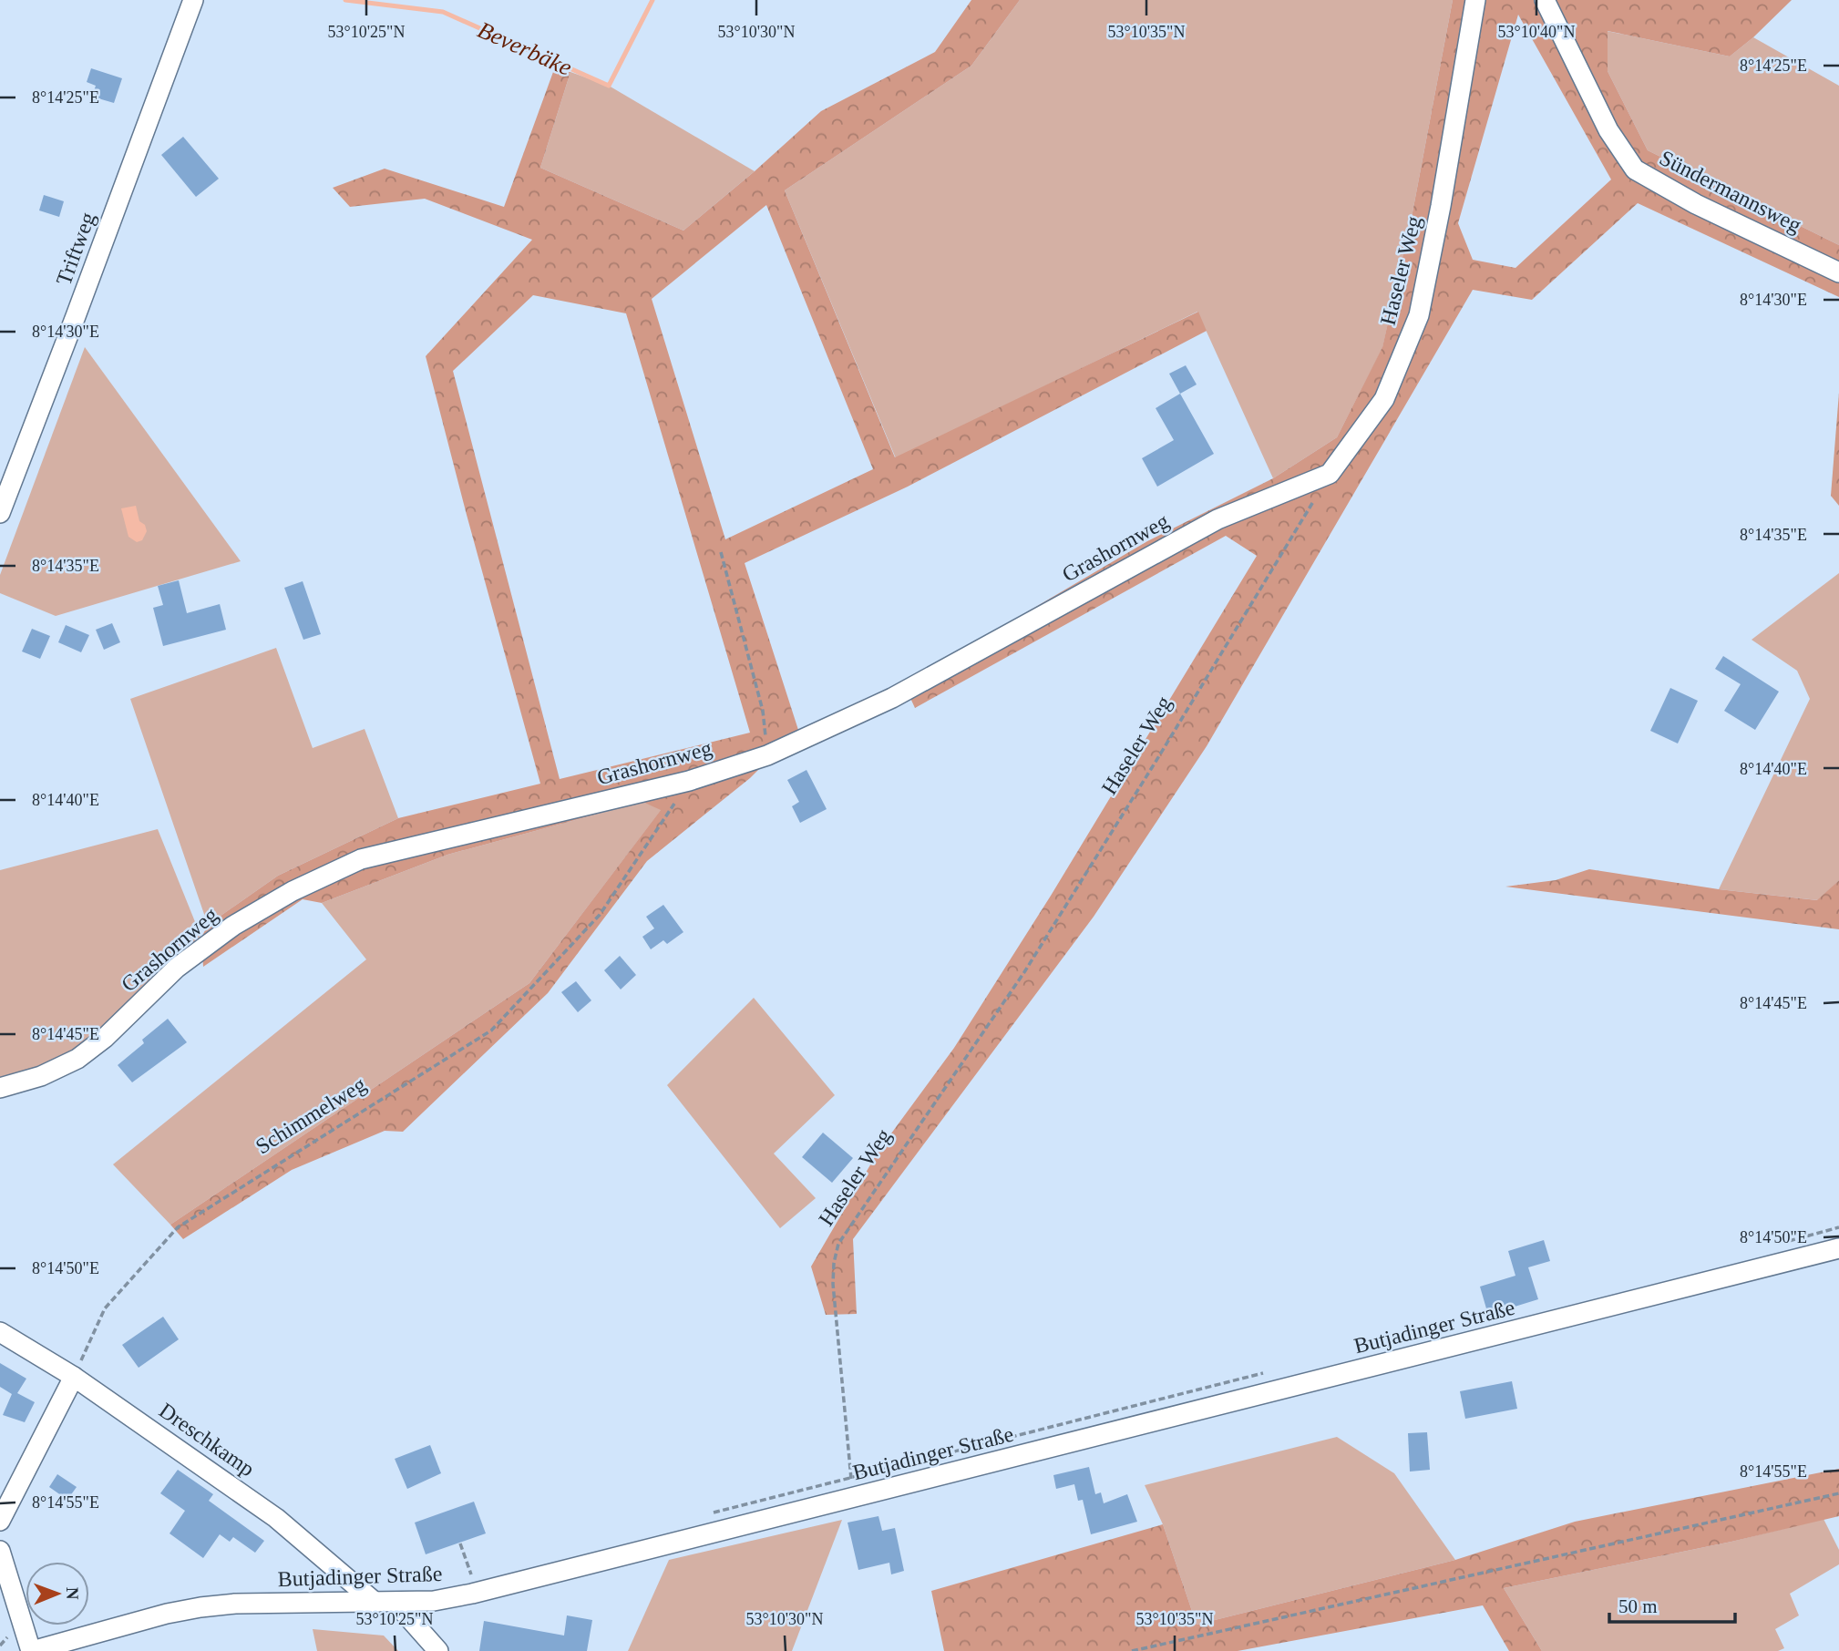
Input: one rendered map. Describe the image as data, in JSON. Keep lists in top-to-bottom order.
{
  "streets": {
    "street": [
      "Sündermannsweg",
      "Triftweg",
      "Haseler Weg",
      "Grashornweg",
      "Butjadinger Straße",
      "Dreschkamp"
    ],
    "path": ["Schimmelweg"]
  },
  "crossings": [
    ["Haseler Weg", "Grashornweg"],
    ["Haseler Weg", "Butjadinger Straße"],
    ["Grashornweg", "Schimmelweg"],
    ["Schimmelweg", "Dreschkamp"],
    ["Butjadinger Straße", "Dreschkamp"]
  ],
  "water": ["Beverbäke"],
  "scale_bar": "50 m",
  "north": "right",
  "coordinates": [
    "53°10'25\"N",
    "53°10'30\"N",
    "53°10'35\"N",
    "53°10'40\"N",
    "8°14'25\"E",
    "8°14'30\"E",
    "8°14'35\"E",
    "8°14'40\"E",
    "8°14'45\"E",
    "8°14'50\"E",
    "8°14'55\"E"
  ]
}
